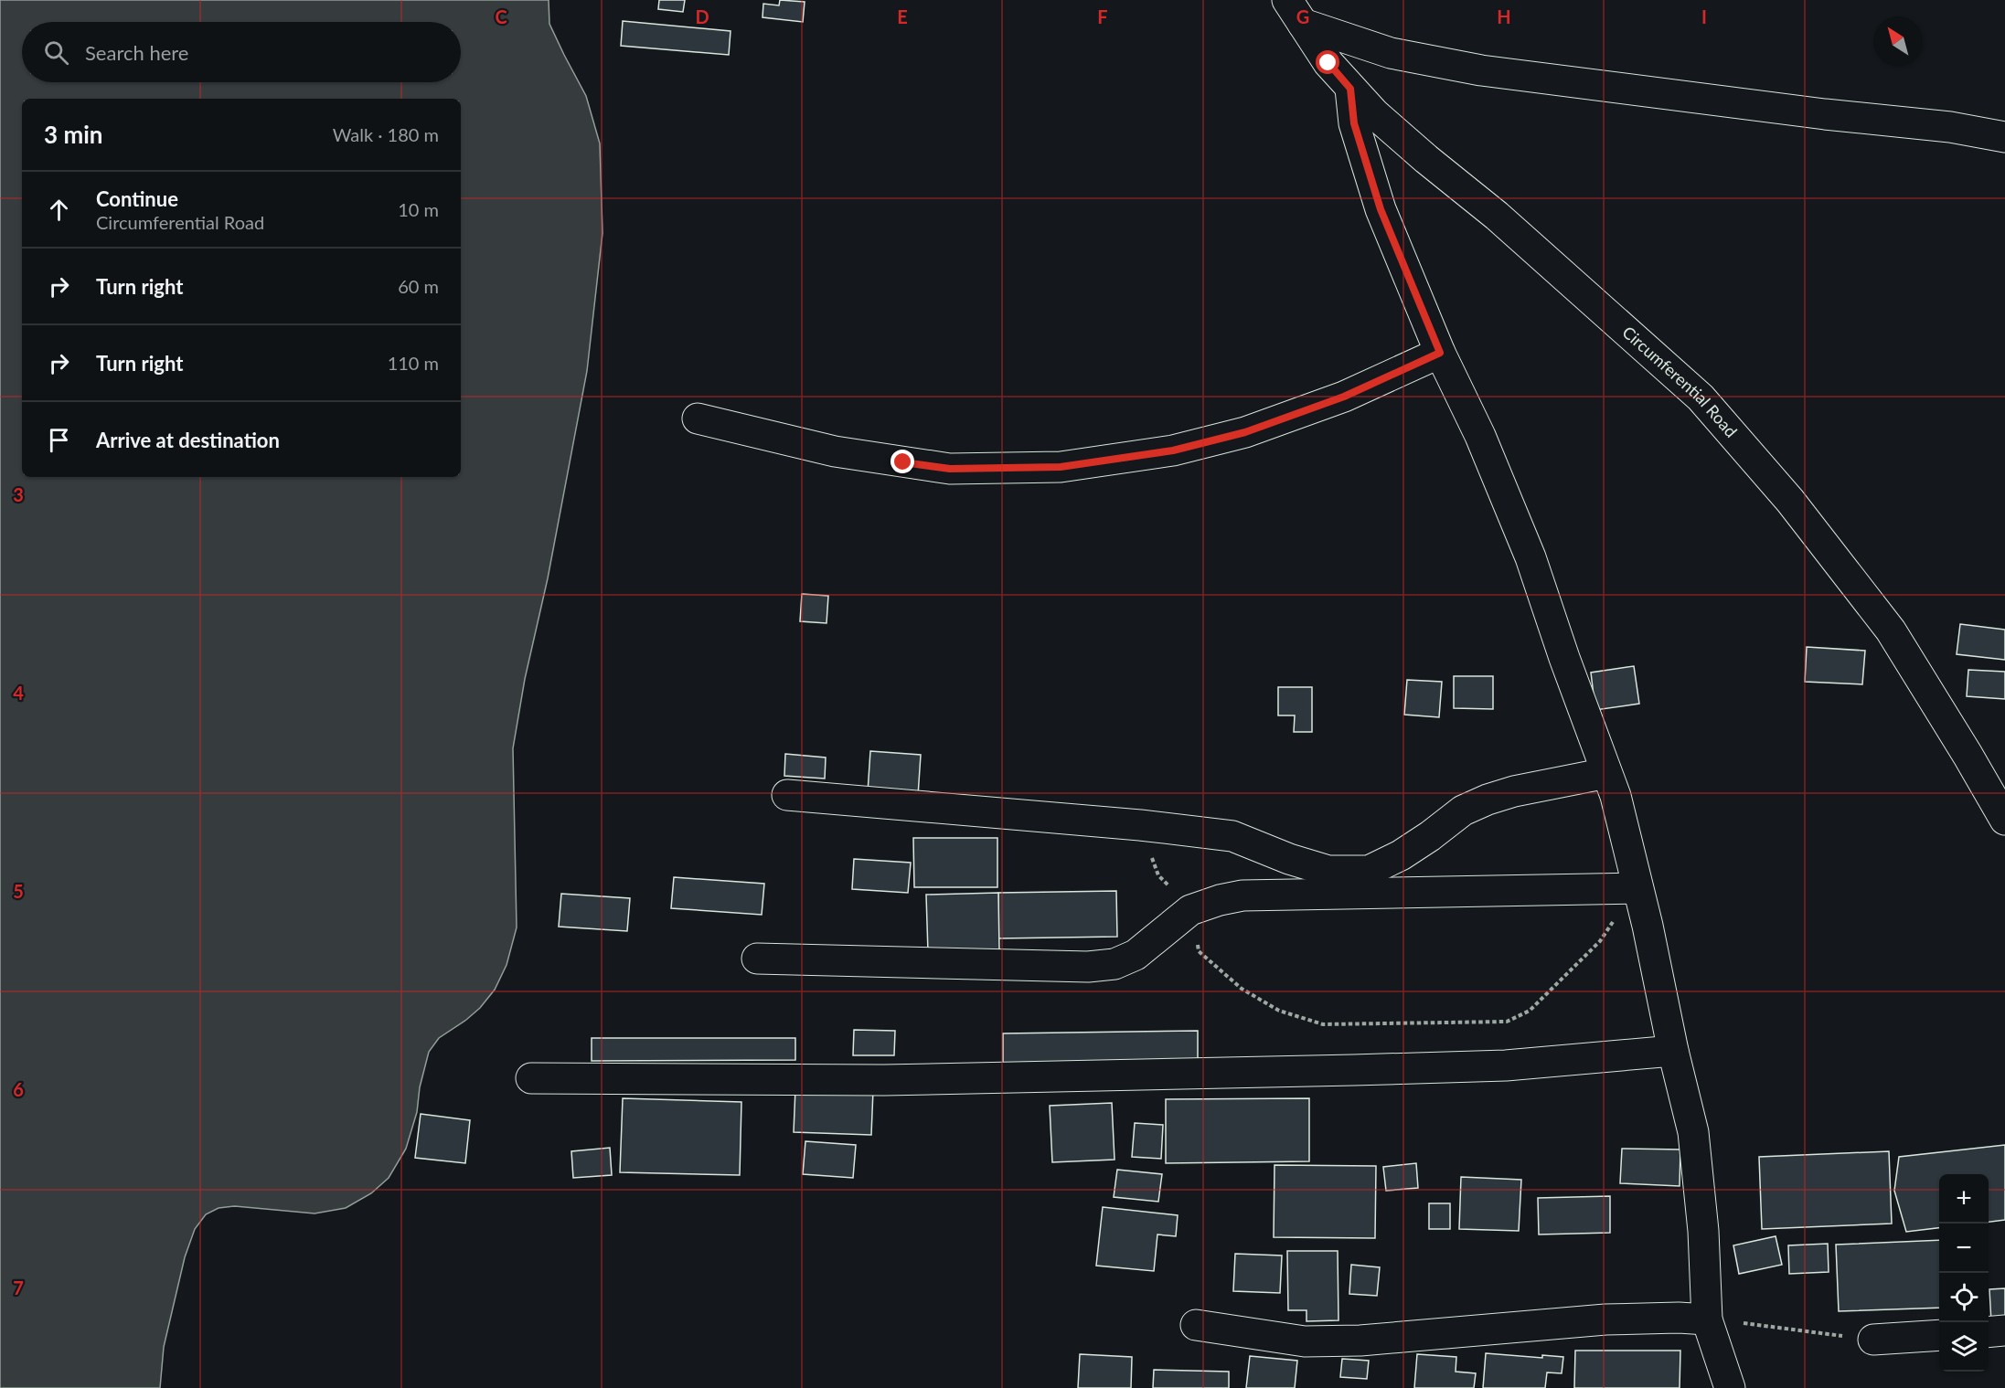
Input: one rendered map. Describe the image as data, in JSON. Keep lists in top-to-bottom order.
{
  "streets": {
    "street": ["Circumferential Road"]
  },
  "north": "top left",
  "page": {
    "search": "Search here",
    "heading": ["3 min", "Walk · 180 m"],
    "list": [
      ["Continue", "Circumferential Road", "10 m"],
      ["Turn right", "60 m"],
      ["Turn right", "110 m"],
      "Arrive at destination"
    ],
    "map_buttons": ["+", "−"]
  },
  "grid": {
    "columns": [
      "C",
      "D",
      "E",
      "F",
      "G",
      "H",
      "I"
    ],
    "rows": [
      "3",
      "4",
      "5",
      "6",
      "7"
    ]
  }
}
